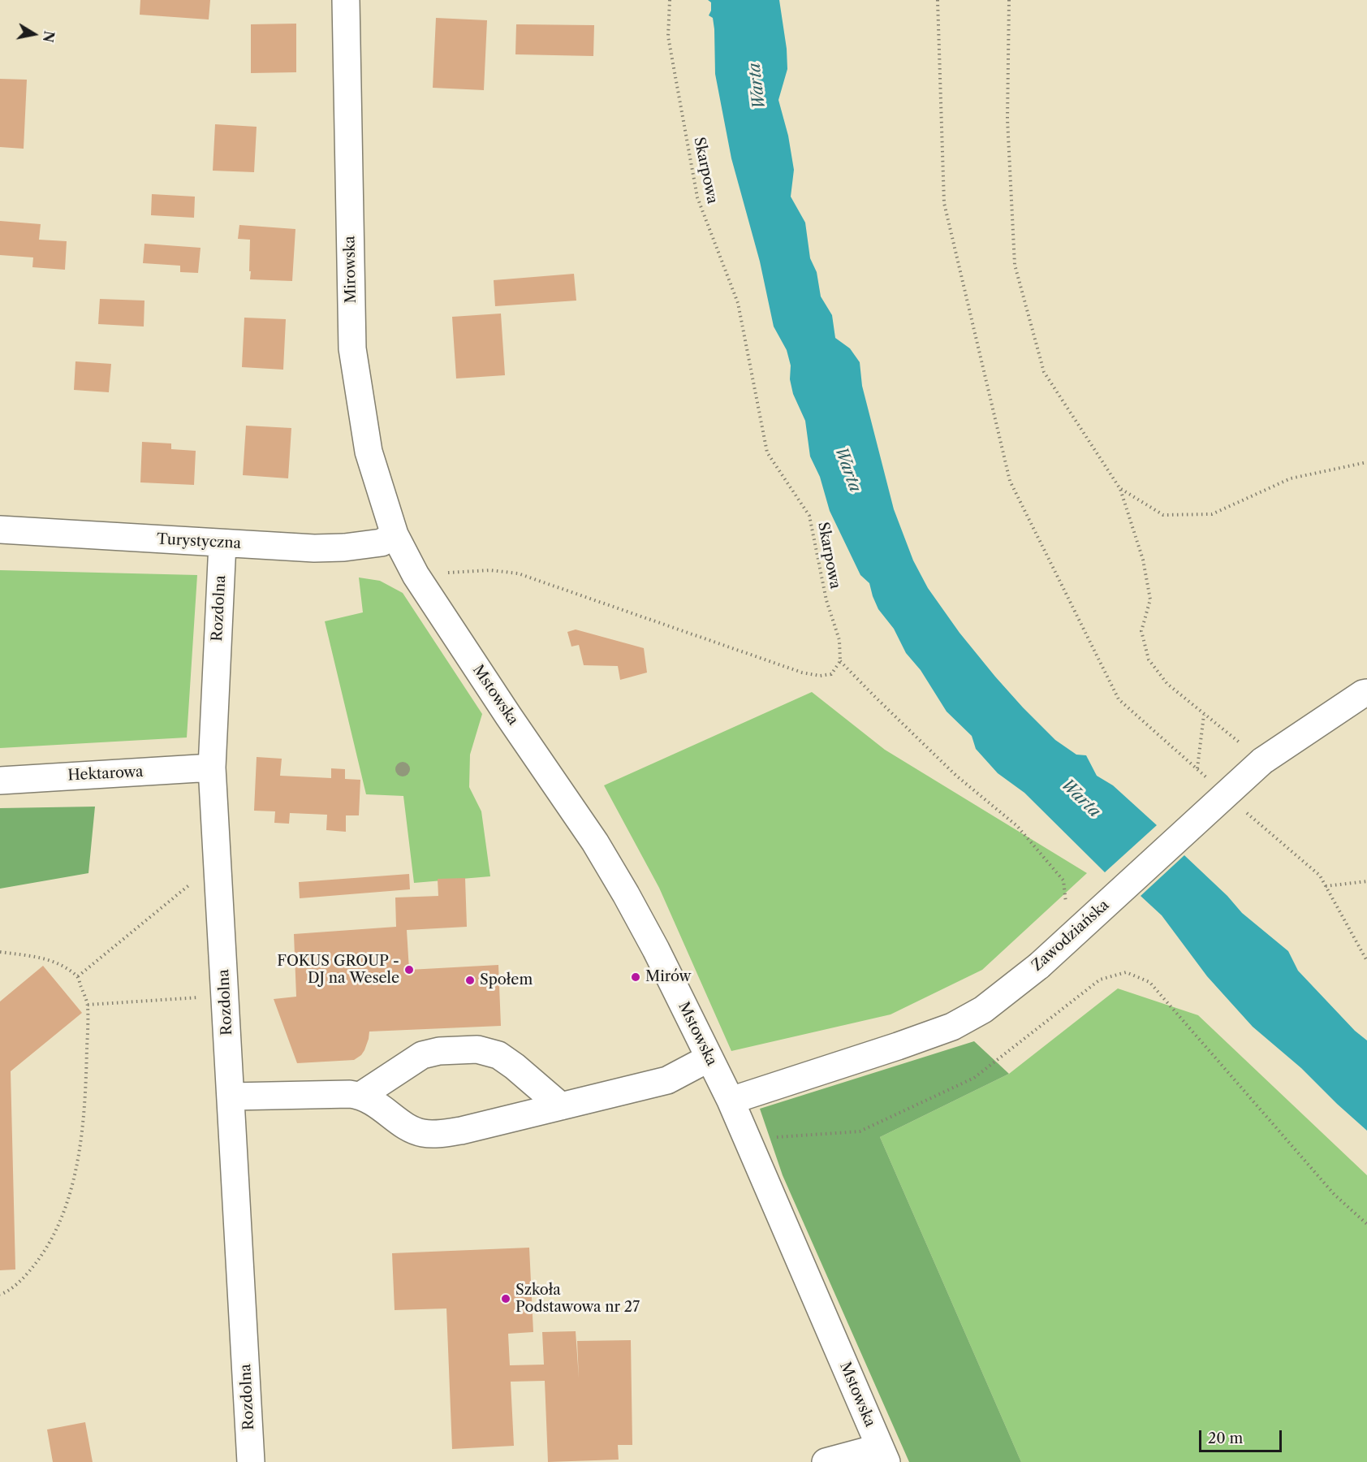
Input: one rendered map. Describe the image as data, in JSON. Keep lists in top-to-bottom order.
{
  "streets": {
    "street": [
      "Mirowska",
      "Turystyczna",
      "Rozdolna",
      "Mstowska",
      "Hektarowa",
      "Zawodziańska"
    ],
    "path": ["Skarpowa"]
  },
  "crossings": [
    ["Mirowska", "Turystyczna"],
    ["Mirowska", "Mstowska"],
    ["Turystyczna", "Rozdolna"],
    ["Turystyczna", "Mstowska"],
    ["Rozdolna", "Hektarowa"],
    ["Mstowska", "Zawodziańska"]
  ],
  "water": ["Warta"],
  "places": [
    "FOKUS GROUP - DJ na Wesele",
    "Mirów",
    "Społem",
    "Szkoła Podstawowa nr 27"
  ],
  "scale_bar": "20 m",
  "north": "right"
}
